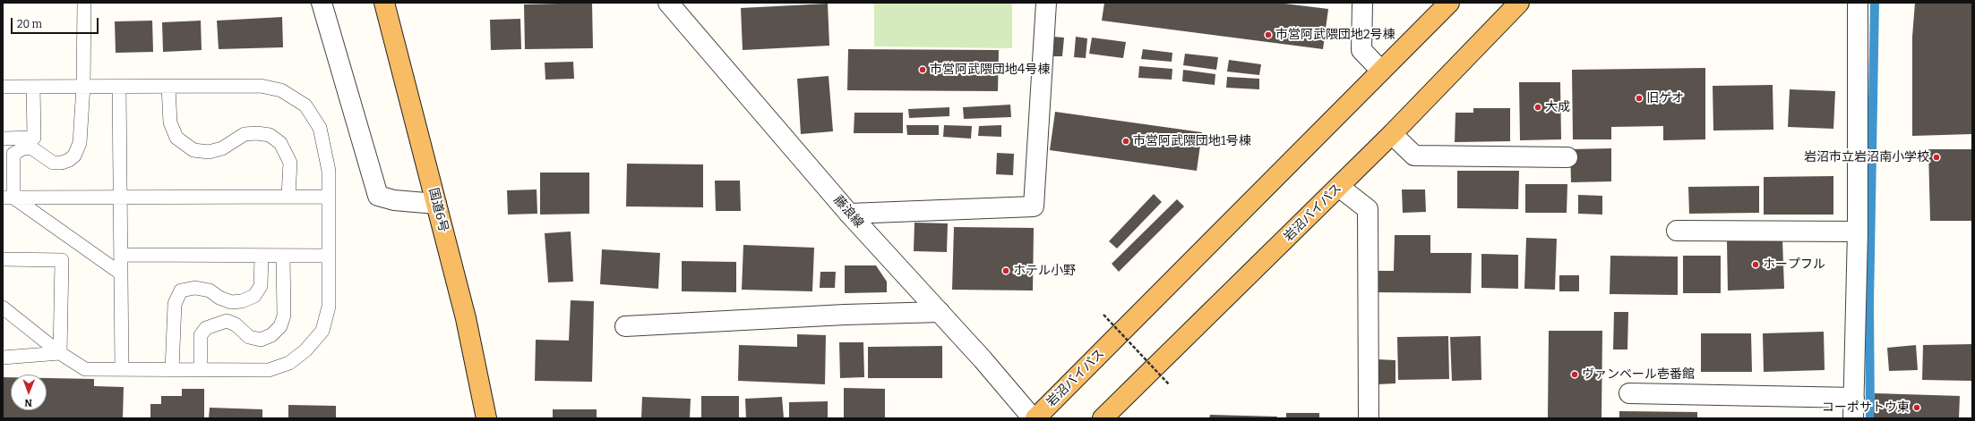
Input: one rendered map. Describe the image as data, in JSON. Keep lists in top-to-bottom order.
{
  "streets": {
    "highway": ["国道6号", "岩沼バイパス"],
    "street": ["藤浪線"]
  },
  "crossings": [
    ["藤浪線", "岩沼バイパス"]
  ],
  "places": [
    "市営阿武隈団地2号棟",
    "市営阿武隈団地4号棟",
    "旧ゲオ",
    "大成",
    "市営阿武隈団地1号棟",
    "岩沼市立岩沼南小学校",
    "ホープフル",
    "ホテル小野",
    "ヴァンベール壱番館",
    "コーポサトウ東"
  ],
  "scale_bar": "20 m",
  "north": "bottom"
}
